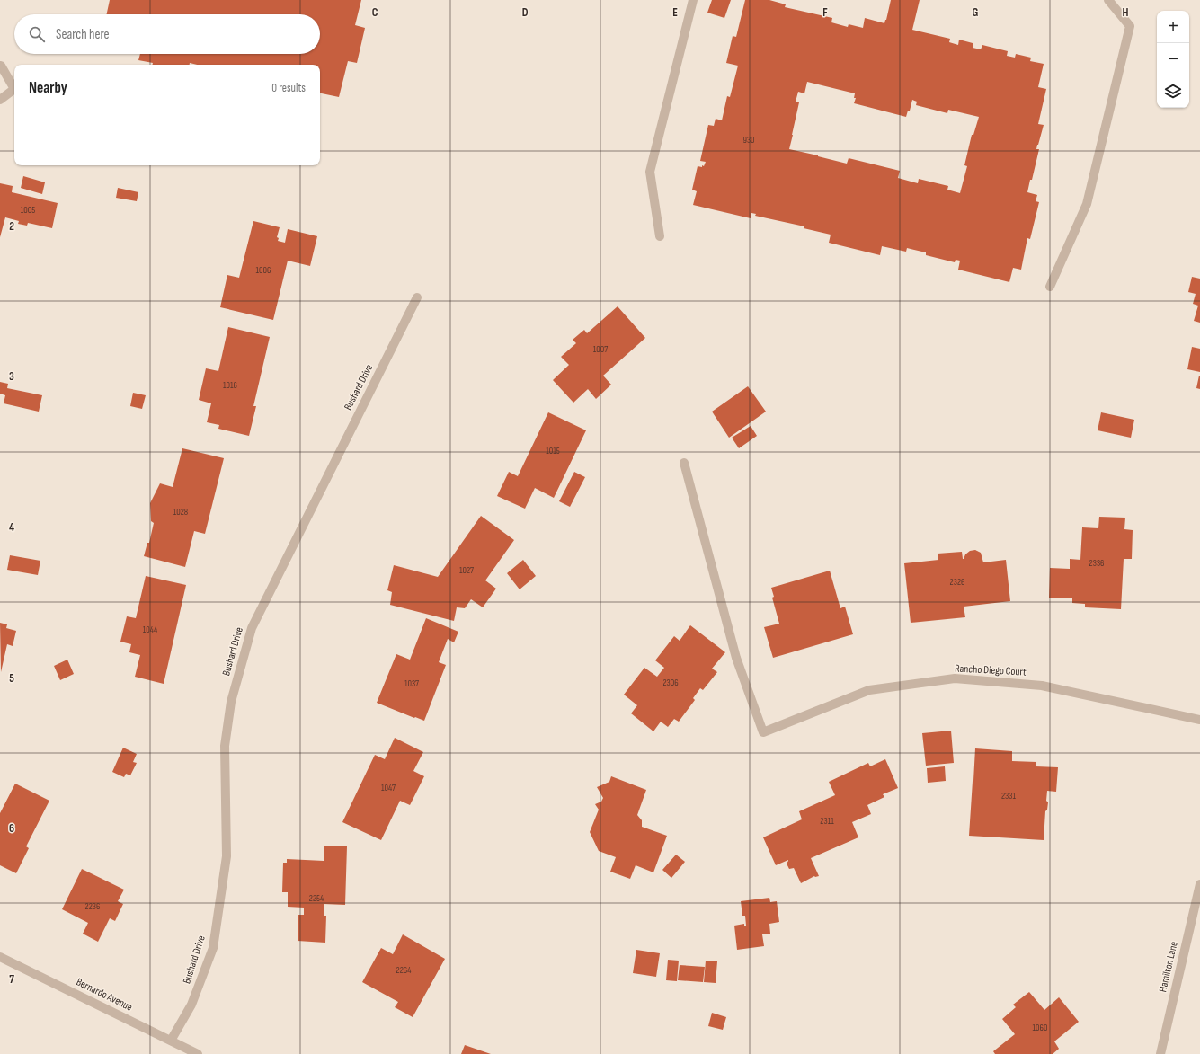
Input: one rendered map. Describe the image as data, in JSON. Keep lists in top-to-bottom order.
{
  "streets": {
    "street": [
      "Bushard Drive",
      "Rancho Diego Court",
      "Hamilton Lane",
      "Bernardo Avenue"
    ]
  },
  "crossings": [
    ["Bushard Drive", "Bernardo Avenue"]
  ],
  "house_numbers": [
    "930",
    "1005",
    "1006",
    "1007",
    "1016",
    "1015",
    "1028",
    "2336",
    "1027",
    "2326",
    "1044",
    "2306",
    "1037",
    "1047",
    "2331",
    "2311",
    "2254",
    "2236",
    "2264",
    "1060"
  ],
  "page": {
    "map_buttons": ["+", "−"],
    "search": "Search here",
    "heading": ["Nearby", "0 results"]
  },
  "grid": {
    "columns": [
      "C",
      "D",
      "E",
      "F",
      "G",
      "H"
    ],
    "rows": [
      "2",
      "3",
      "4",
      "5",
      "6",
      "7"
    ]
  }
}
